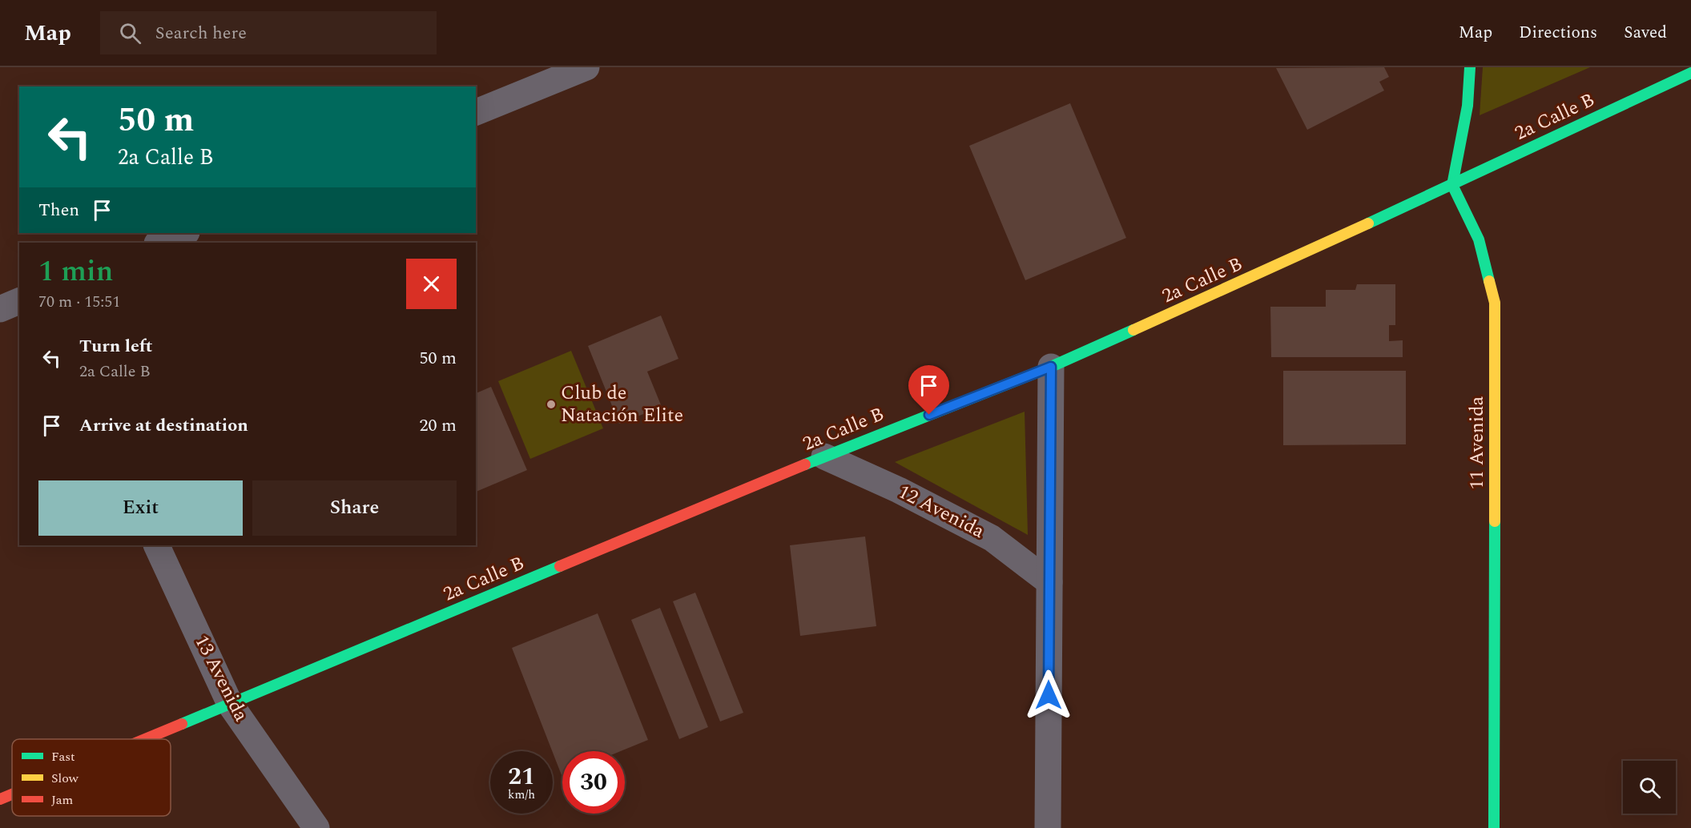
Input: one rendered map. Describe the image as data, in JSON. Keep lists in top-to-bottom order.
{
  "streets": {
    "street": [
      "2a Calle B",
      "11 Avenida",
      "12 Avenida",
      "13 Avenida"
    ]
  },
  "crossings": [
    ["2a Calle B", "11 Avenida"],
    ["2a Calle B", "12 Avenida"],
    ["2a Calle B", "13 Avenida"]
  ],
  "places": ["Club de Natación Elite"],
  "legend": ["Fast", "Slow", "Jam"],
  "page": {
    "header": "Map",
    "search": "Search here",
    "nav": ["Map", "Directions", "Saved"],
    "turn": ["50 m", "2a Calle B"],
    "then": "Then",
    "heading": ["1 min", "70 m · 15:51"],
    "list": [
      {
        "name": "Turn left",
        "note": "2a Calle B",
        "value": "50 m"
      },
      {
        "name": "Arrive at destination",
        "value": "20 m"
      }
    ],
    "buttons": ["Exit", "Share"],
    "speed": "21 km/h",
    "limit": "30"
  }
}
